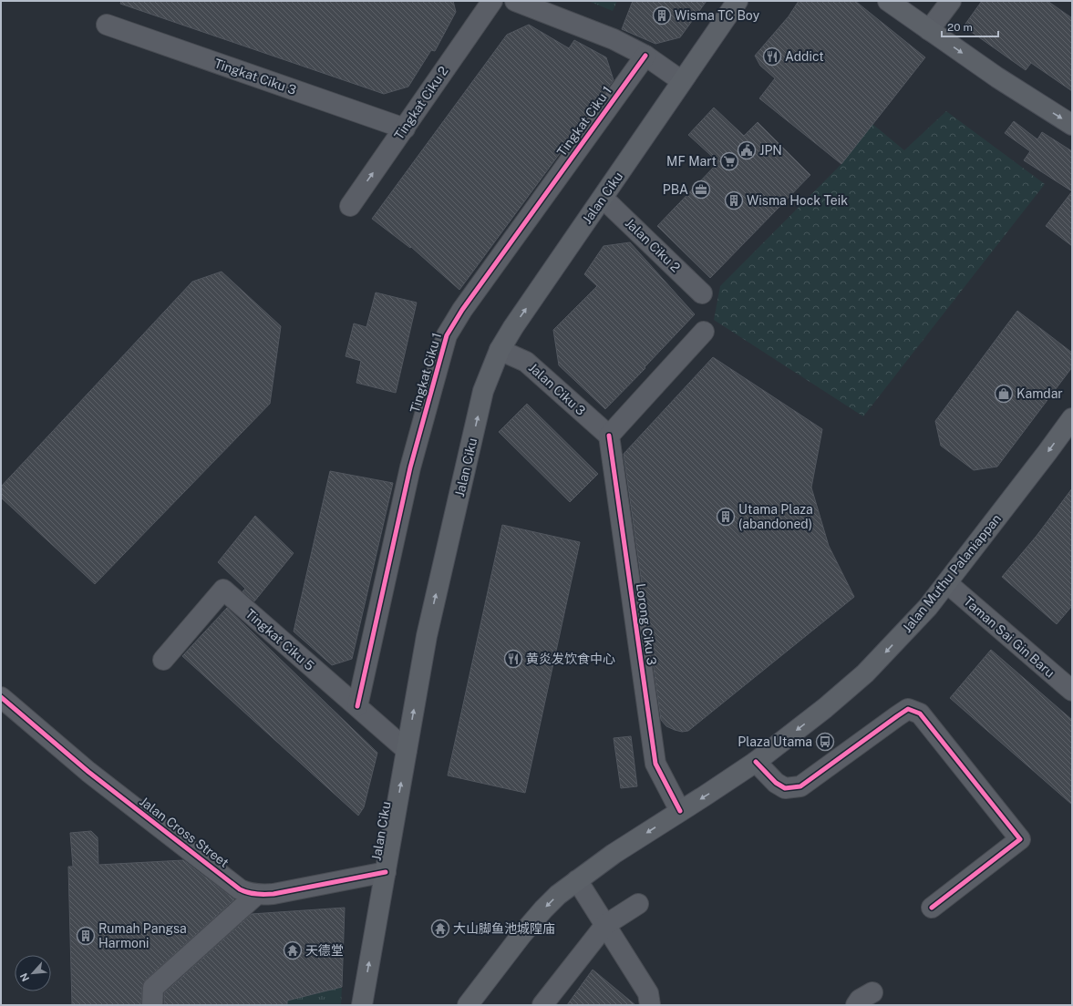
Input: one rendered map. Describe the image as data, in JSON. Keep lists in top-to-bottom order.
{
  "streets": {
    "main road": ["Jalan Ciku", "Jalan Muthu Palaniappan"],
    "street": [
      "Tingkat Ciku 3",
      "Tingkat Ciku 2",
      "Tingkat Ciku 1",
      "Jalan Ciku 2",
      "Jalan Ciku 3",
      "Lorong Ciku 3",
      "Taman Sai Gin Baru",
      "Tingkat Ciku 5",
      "Jalan Cross Street"
    ]
  },
  "crossings": [
    ["Tingkat Ciku 3", "Tingkat Ciku 2"],
    ["Tingkat Ciku 1", "Tingkat Ciku 5"],
    ["Jalan Ciku", "Jalan Ciku 2"],
    ["Jalan Ciku", "Jalan Ciku 3"],
    ["Jalan Ciku", "Tingkat Ciku 5"],
    ["Jalan Ciku", "Jalan Cross Street"],
    ["Jalan Ciku 3", "Lorong Ciku 3"],
    ["Jalan Muthu Palaniappan", "Lorong Ciku 3"],
    ["Jalan Muthu Palaniappan", "Taman Sai Gin Baru"]
  ],
  "one_way": ["Tingkat Ciku 2", "Jalan Ciku", "Jalan Muthu Palaniappan"],
  "places": {
    "building": [
      "Wisma TC Boy",
      "Wisma Hock Teik",
      "Utama Plaza (abandoned)",
      "Rumah Pangsa Harmoni"
    ],
    "restaurant": ["Addict", "黄炎发饮食中心"],
    "public building": ["JPN"],
    "supermarket": ["MF Mart"],
    "office": ["PBA"],
    "shop": ["Kamdar"],
    "bus stop": ["Plaza Utama"],
    "temple": ["大山脚鱼池城隍庙", "天德堂"]
  },
  "scale_bar": "20 m",
  "north": "bottom left"
}
